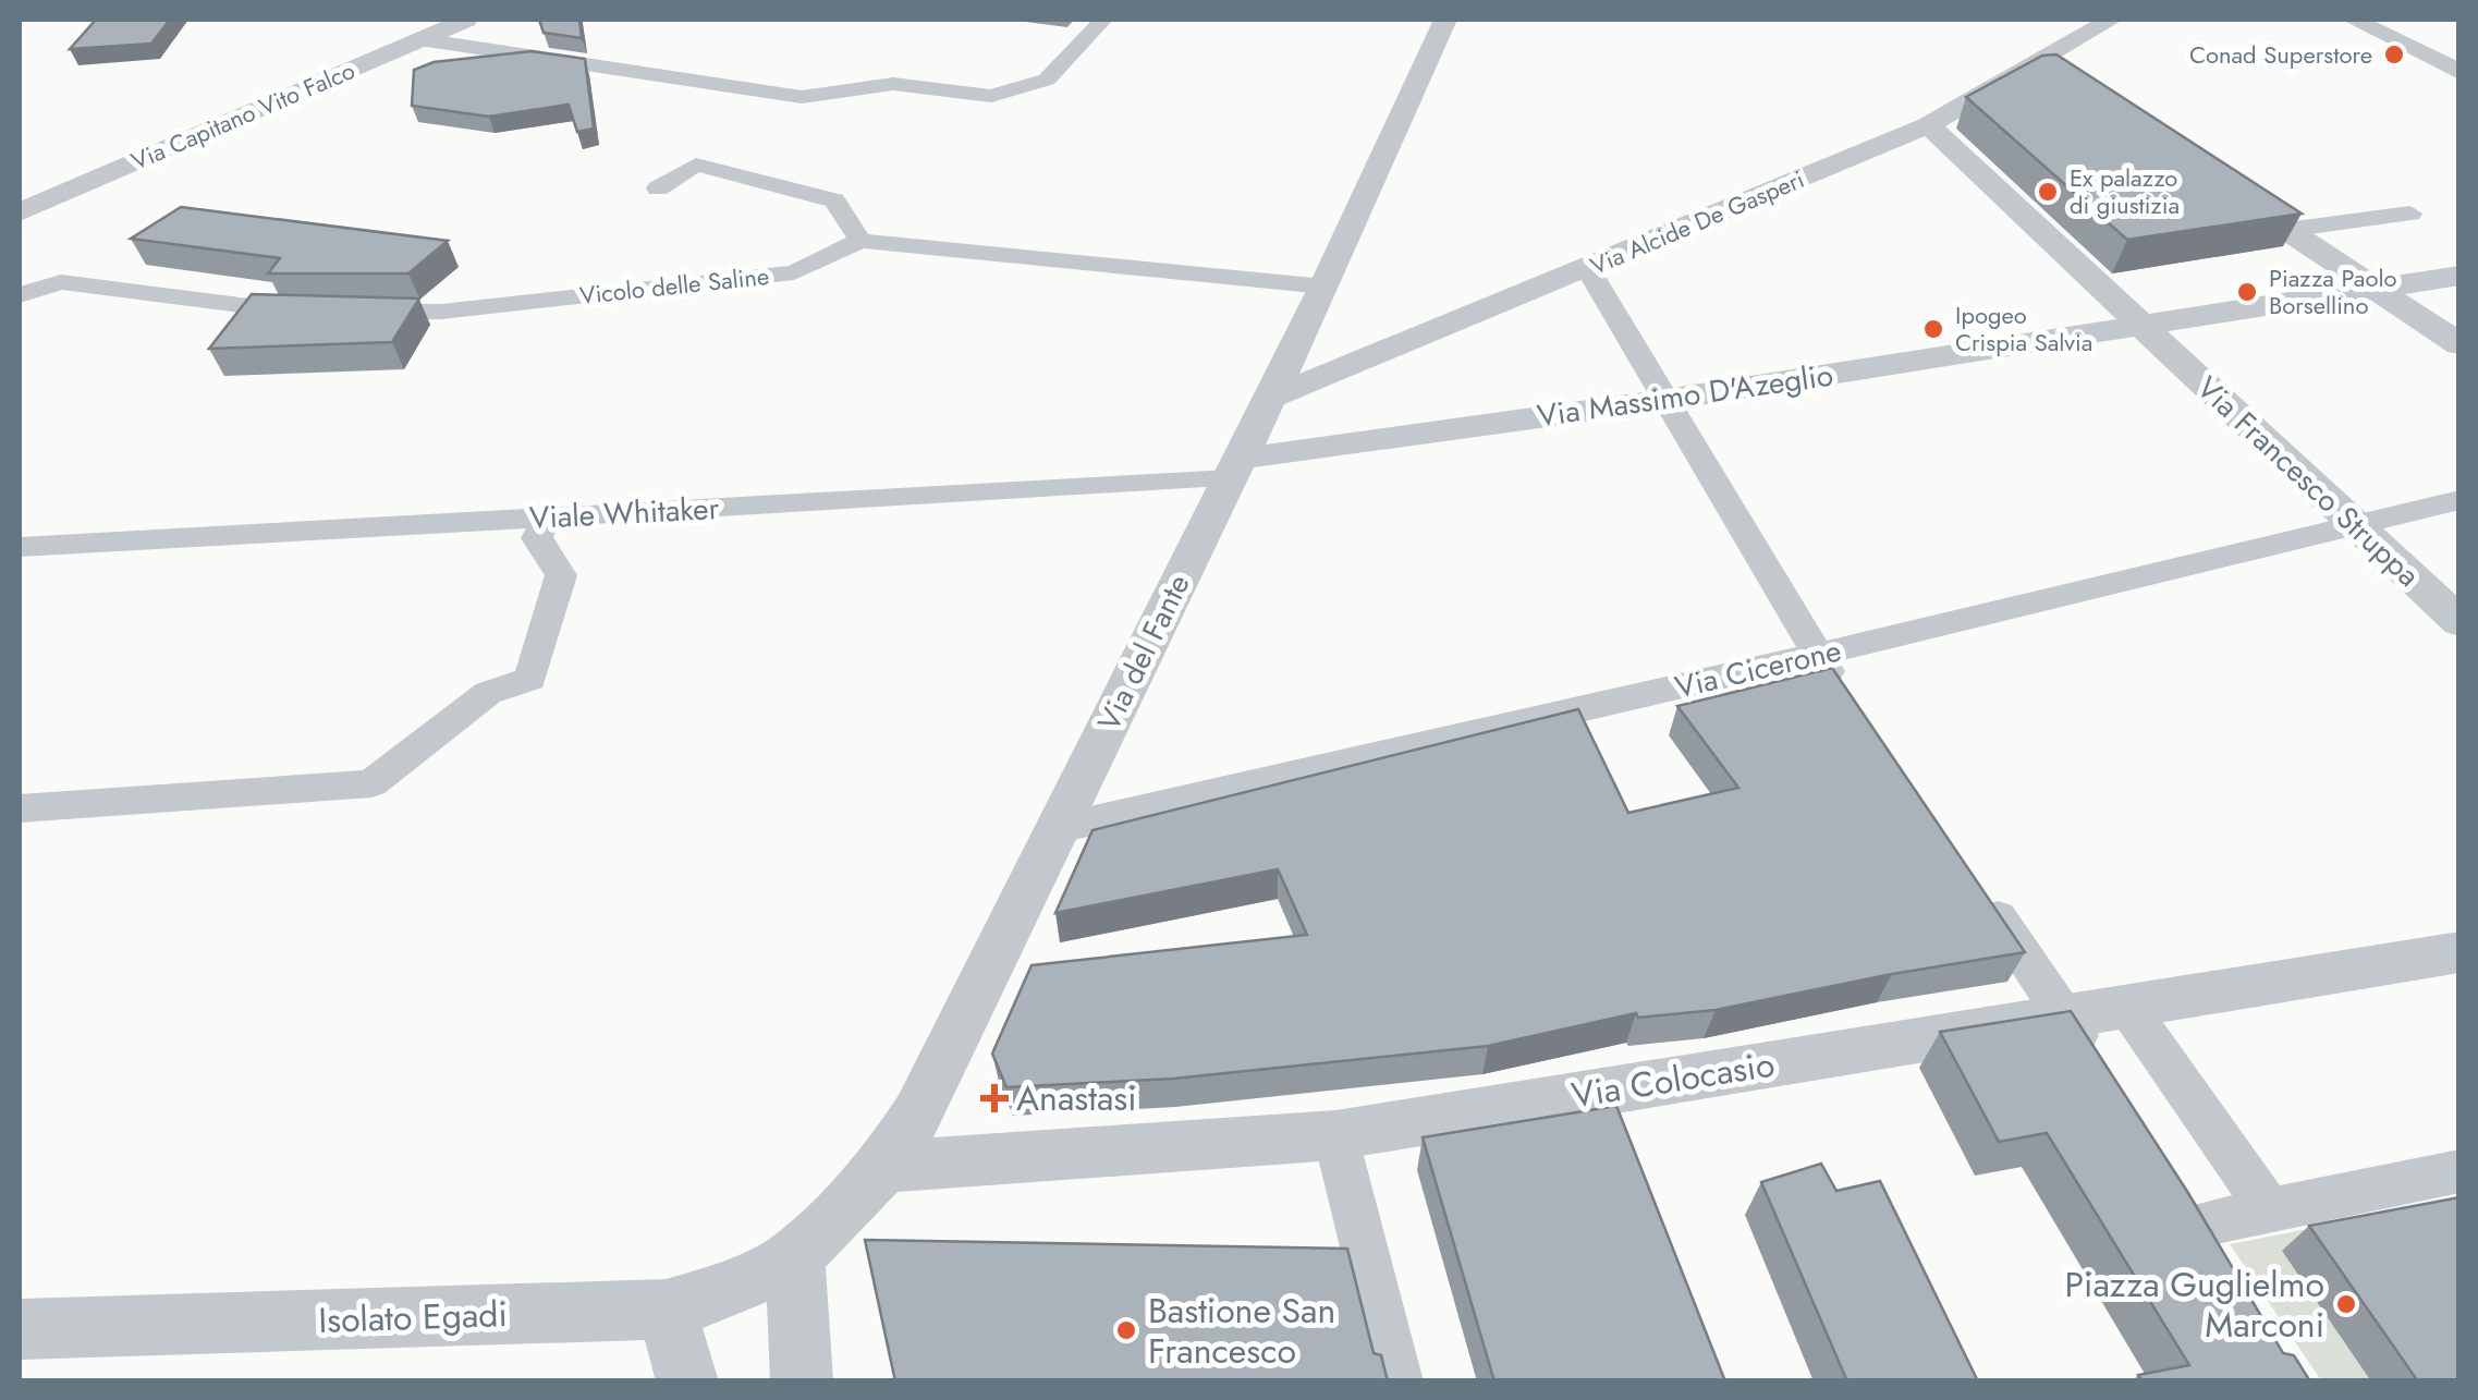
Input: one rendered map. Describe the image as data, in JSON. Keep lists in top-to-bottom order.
{
  "streets": {
    "street": [
      "Via Capitano Vito Falco",
      "Via Alcide De Gasperi",
      "Vicolo delle Saline",
      "Via Massimo D'Azeglio",
      "Via Francesco Struppa",
      "Viale Whitaker",
      "Via del Fante",
      "Via Cicerone",
      "Via Colocasio",
      "Isolato Egadi"
    ]
  },
  "crossings": [
    ["Via Alcide De Gasperi", "Via Francesco Struppa"],
    ["Via Alcide De Gasperi", "Via del Fante"],
    ["Via Massimo D'Azeglio", "Via Francesco Struppa"],
    ["Via Massimo D'Azeglio", "Viale Whitaker"],
    ["Via Massimo D'Azeglio", "Via del Fante"],
    ["Via Francesco Struppa", "Via Cicerone"],
    ["Viale Whitaker", "Via del Fante"],
    ["Via del Fante", "Via Cicerone"],
    ["Via del Fante", "Via Colocasio"],
    ["Via del Fante", "Isolato Egadi"]
  ],
  "places": {
    "other": [
      "Conad Superstore",
      "Ex palazzo di giustizia",
      "Piazza Paolo Borsellino",
      "Ipogeo Crispia Salvia",
      "Piazza Guglielmo Marconi",
      "Bastione San Francesco"
    ],
    "health": ["Anastasi"]
  }
}
